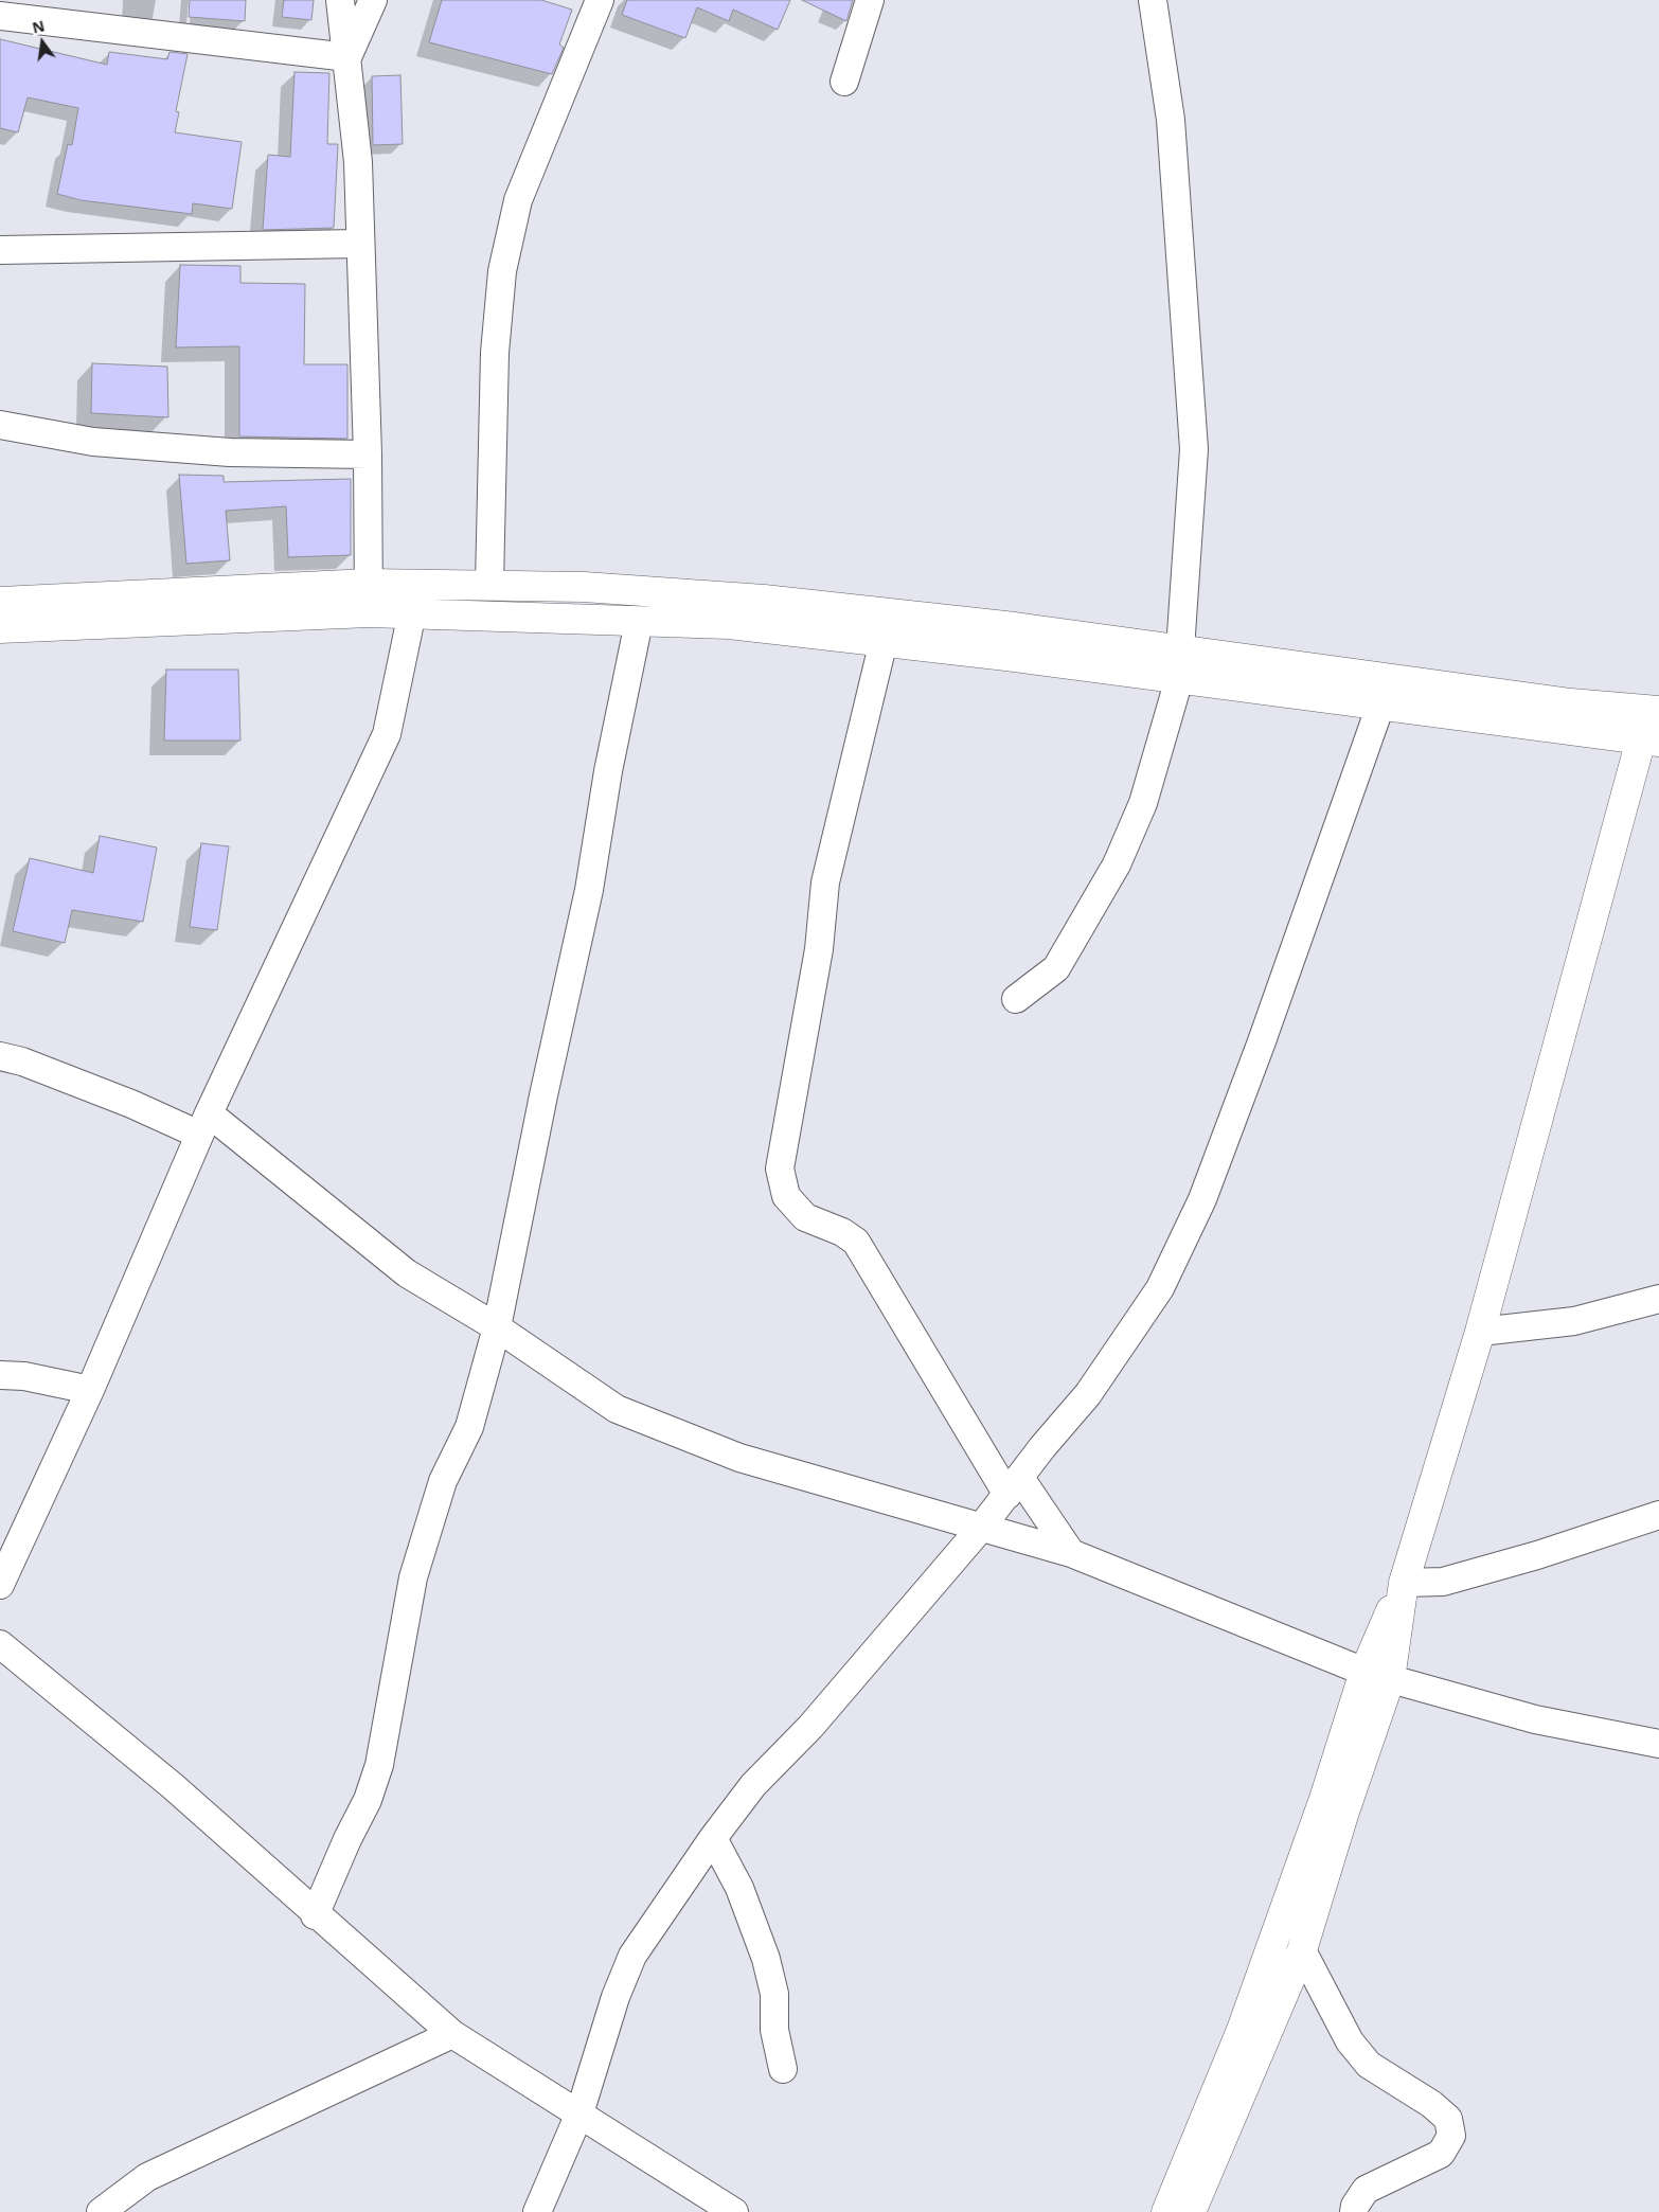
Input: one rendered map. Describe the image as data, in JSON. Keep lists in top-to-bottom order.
{
  "north": "top"
}
